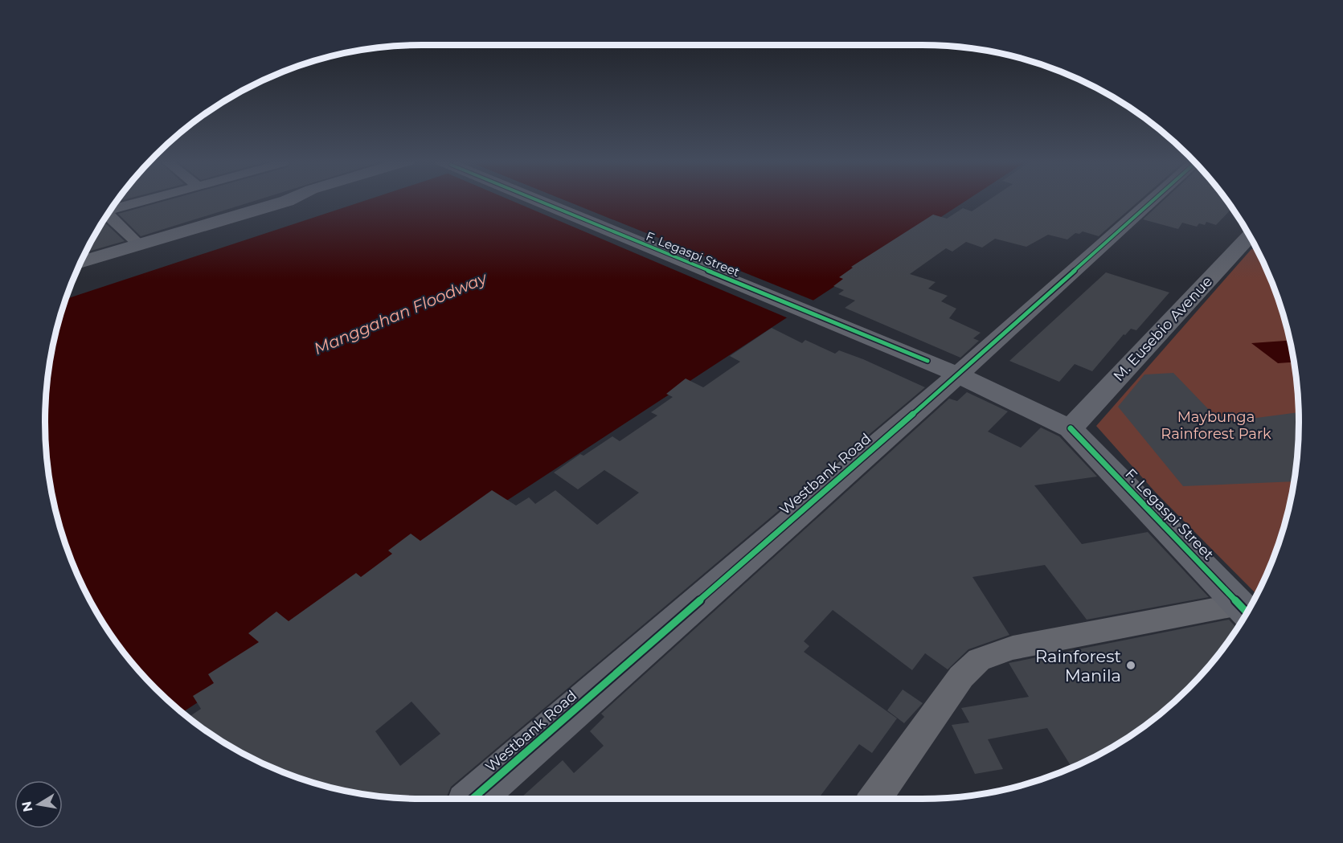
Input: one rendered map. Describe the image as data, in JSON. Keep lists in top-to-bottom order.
{
  "streets": {
    "street": ["F. Legaspi Street", "M. Eusebio Avenue", "Westbank Road"]
  },
  "crossings": [
    ["F. Legaspi Street", "M. Eusebio Avenue"],
    ["F. Legaspi Street", "Westbank Road"]
  ],
  "water": ["Manggahan Floodway"],
  "parks": ["Maybunga Rainforest Park"],
  "places": ["Rainforest Manila"],
  "north": "left"
}
